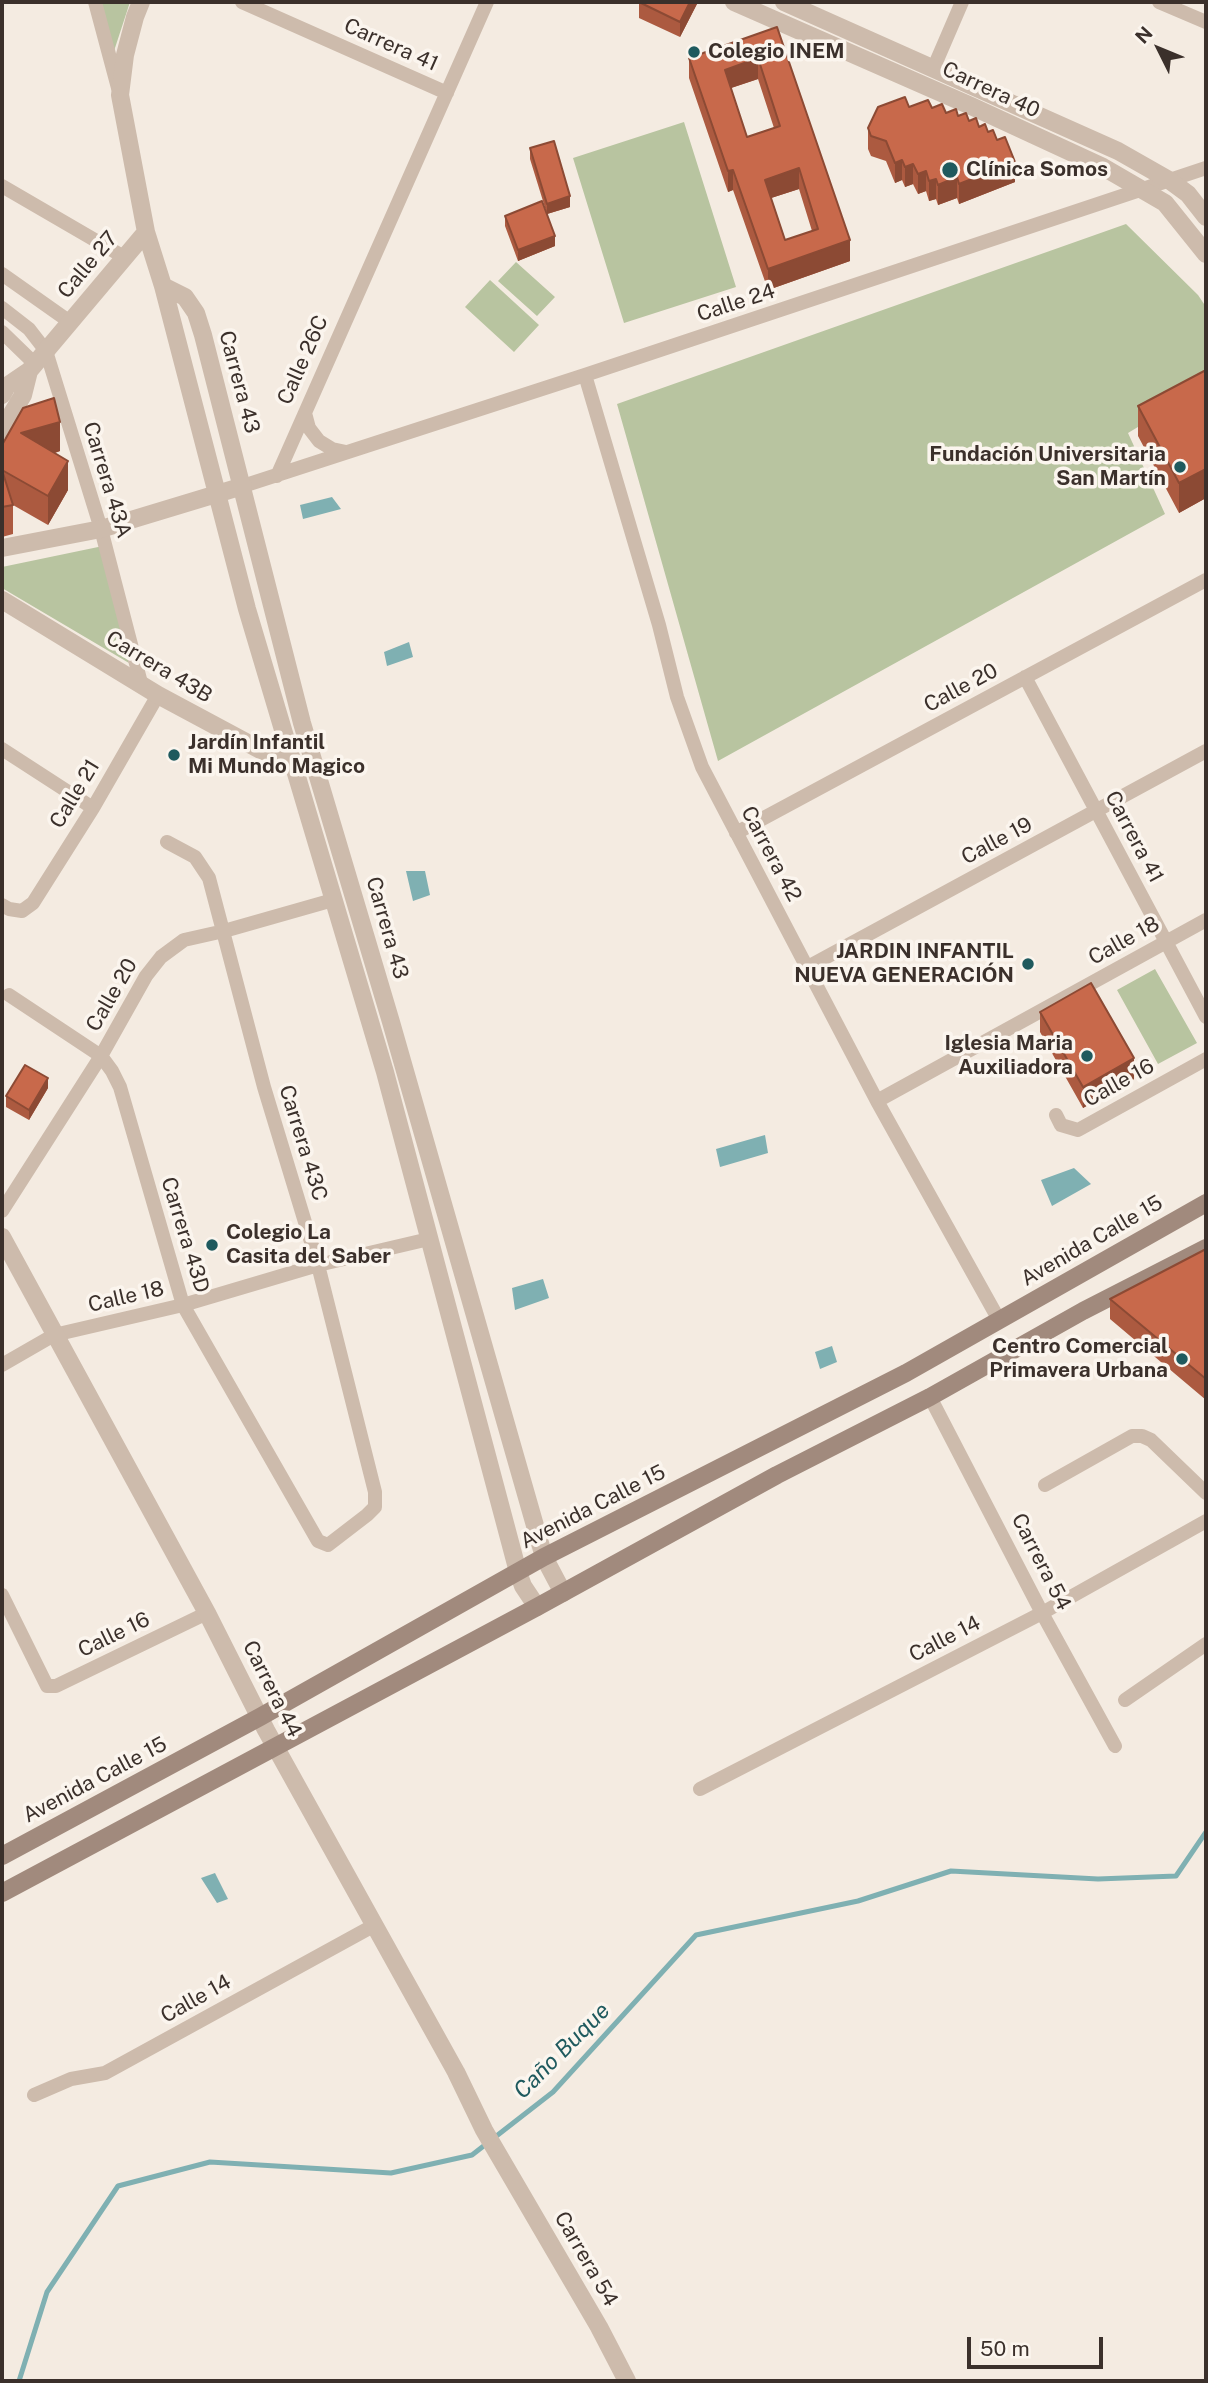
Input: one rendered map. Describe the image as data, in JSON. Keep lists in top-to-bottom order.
{
  "streets": {
    "main road": ["Avenida Calle 15"],
    "street": [
      "Carrera 41",
      "Carrera 40",
      "Calle 27",
      "Calle 24",
      "Calle 26C",
      "Carrera 43",
      "Carrera 43A",
      "Carrera 43B",
      "Calle 20",
      "Calle 21",
      "Calle 19",
      "Carrera 42",
      "Calle 18",
      "Calle 16",
      "Carrera 43C",
      "Carrera 43D",
      "Carrera 54",
      "Calle 14",
      "Carrera 44"
    ]
  },
  "crossings": [
    ["Carrera 41", "Calle 26C"],
    ["Carrera 41", "Calle 20"],
    ["Carrera 41", "Calle 19"],
    ["Carrera 41", "Calle 18"],
    ["Carrera 40", "Calle 24"],
    ["Calle 27", "Carrera 43"],
    ["Calle 27", "Carrera 43A"],
    ["Calle 24", "Calle 26C"],
    ["Calle 24", "Carrera 42"],
    ["Carrera 43", "Carrera 43B"],
    ["Carrera 43", "Calle 20"],
    ["Carrera 43", "Calle 18"],
    ["Carrera 43", "Avenida Calle 15"],
    ["Carrera 43A", "Carrera 43B"],
    ["Carrera 43B", "Calle 21"],
    ["Calle 20", "Carrera 42"],
    ["Calle 20", "Carrera 43C"],
    ["Calle 20", "Carrera 43D"],
    ["Calle 19", "Carrera 42"],
    ["Carrera 42", "Calle 18"],
    ["Carrera 42", "Avenida Calle 15"],
    ["Calle 18", "Carrera 43C"],
    ["Calle 18", "Carrera 43D"],
    ["Calle 18", "Carrera 44"],
    ["Calle 16", "Carrera 44"],
    ["Carrera 43C", "Carrera 43D"],
    ["Avenida Calle 15", "Carrera 44"],
    ["Carrera 54", "Calle 14"],
    ["Carrera 54", "Carrera 44"],
    ["Calle 14", "Carrera 44"]
  ],
  "water": ["Caño Buque"],
  "places": [
    "Colegio INEM",
    "Clínica Somos",
    "Fundación Universitaria San Martín",
    "Jardín Infantil Mi Mundo Magico",
    "JARDIN INFANTIL NUEVA GENERACIÓN",
    "Iglesia Maria Auxiliadora",
    "Colegio La Casita del Saber",
    "Centro Comercial Primavera Urbana"
  ],
  "scale_bar": "50 m",
  "north": "top left"
}
